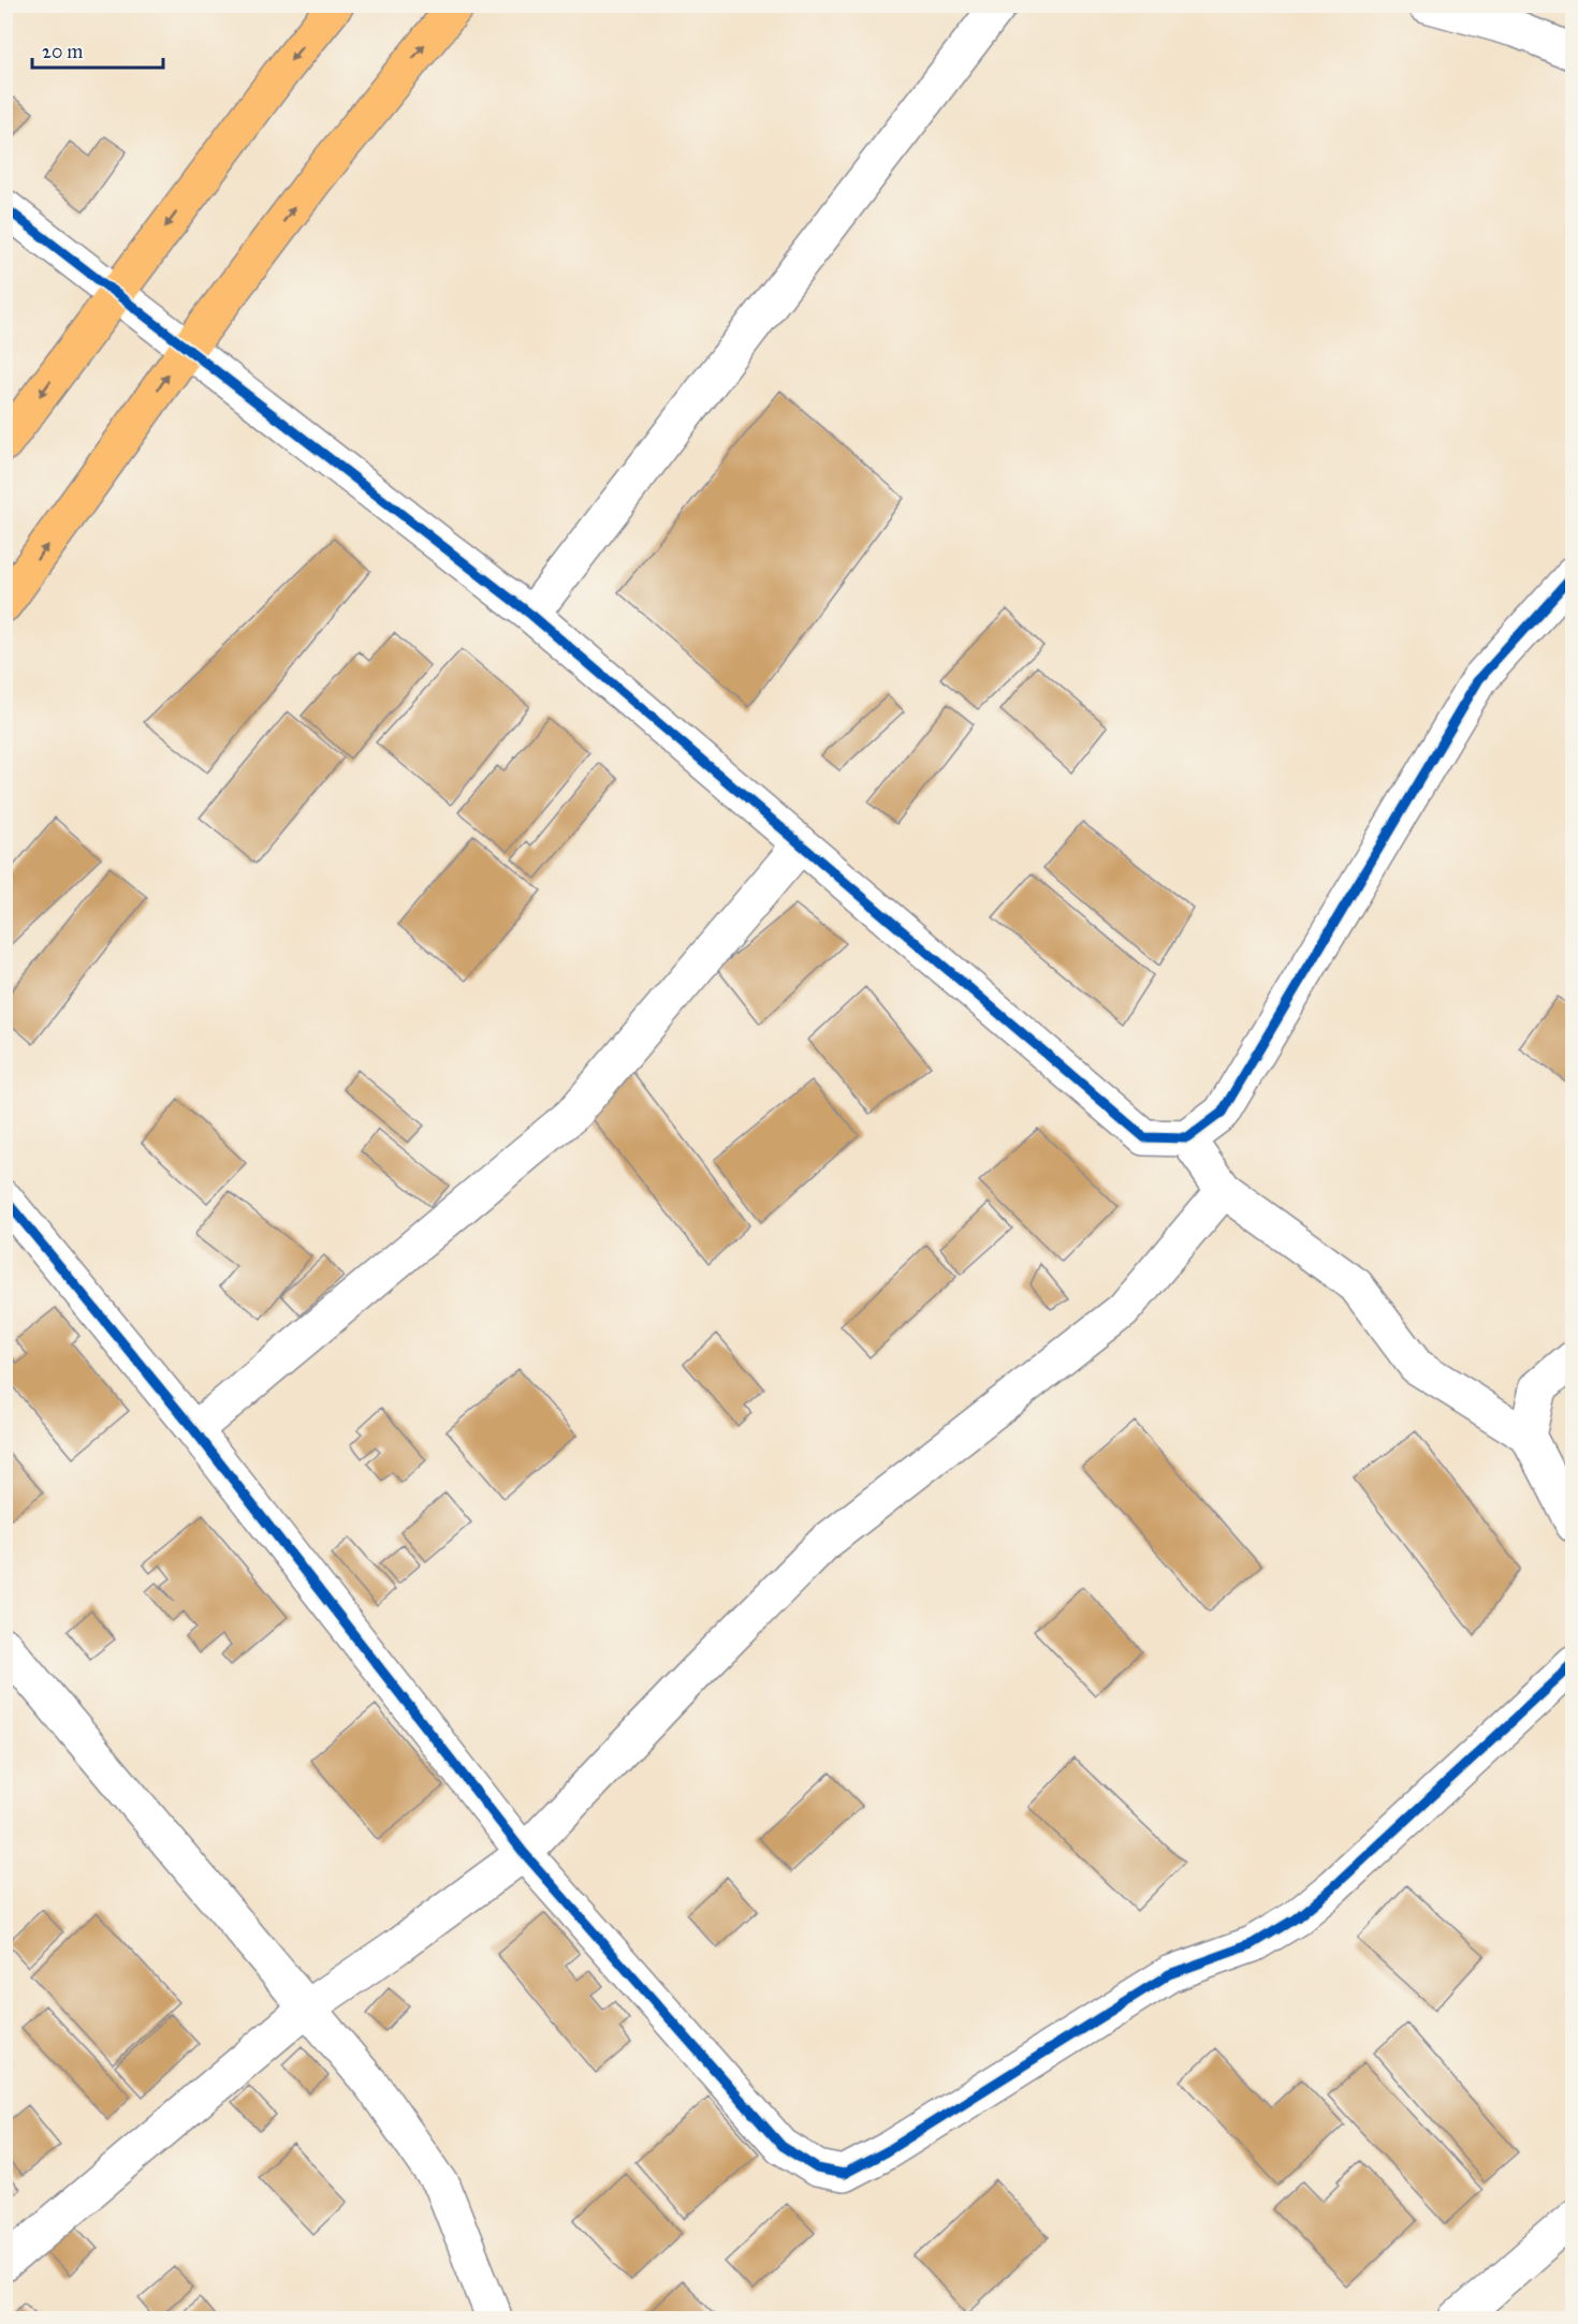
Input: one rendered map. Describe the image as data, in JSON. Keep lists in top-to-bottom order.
{
  "scale_bar": "20 m"
}
